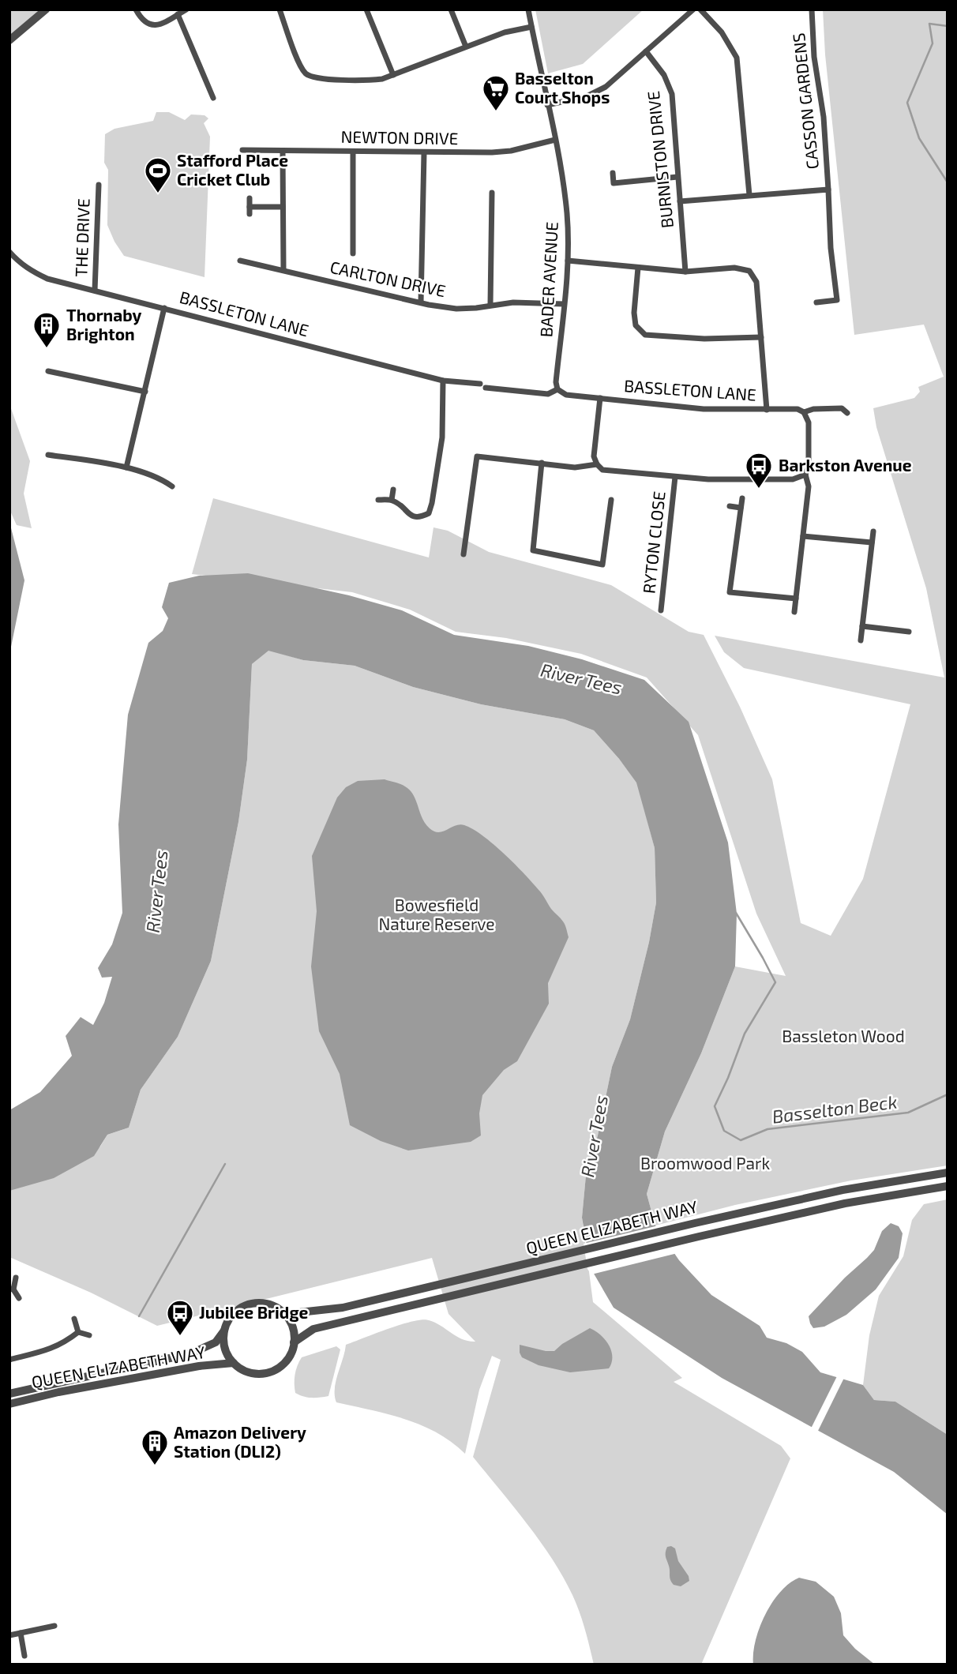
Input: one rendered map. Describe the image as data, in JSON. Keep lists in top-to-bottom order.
{
  "streets": {
    "street": [
      "CASSON GARDENS",
      "NEWTON DRIVE",
      "BURNISTON DRIVE",
      "THE DRIVE",
      "CARLTON DRIVE",
      "BADER AVENUE",
      "BASSLETON LANE",
      "RYTON CLOSE",
      "QUEEN ELIZABETH WAY"
    ]
  },
  "crossings": [
    ["CASSON GARDENS", "BURNISTON DRIVE"],
    ["NEWTON DRIVE", "BADER AVENUE"],
    ["THE DRIVE", "BASSLETON LANE"],
    ["CARLTON DRIVE", "BADER AVENUE"],
    ["BADER AVENUE", "BASSLETON LANE"]
  ],
  "water": ["River Tees", "Basselton Beck"],
  "parks": ["Bowesfield Nature Reserve", "Bassleton Wood", "Broomwood Park"],
  "places": {
    "supermarket": ["Basselton Court Shops"],
    "sports": ["Stafford Place Cricket Club"],
    "building": ["Thornaby Brighton", "Amazon Delivery Station (DLI2)"],
    "bus stop": ["Barkston Avenue", "Jubilee Bridge"]
  }
}
